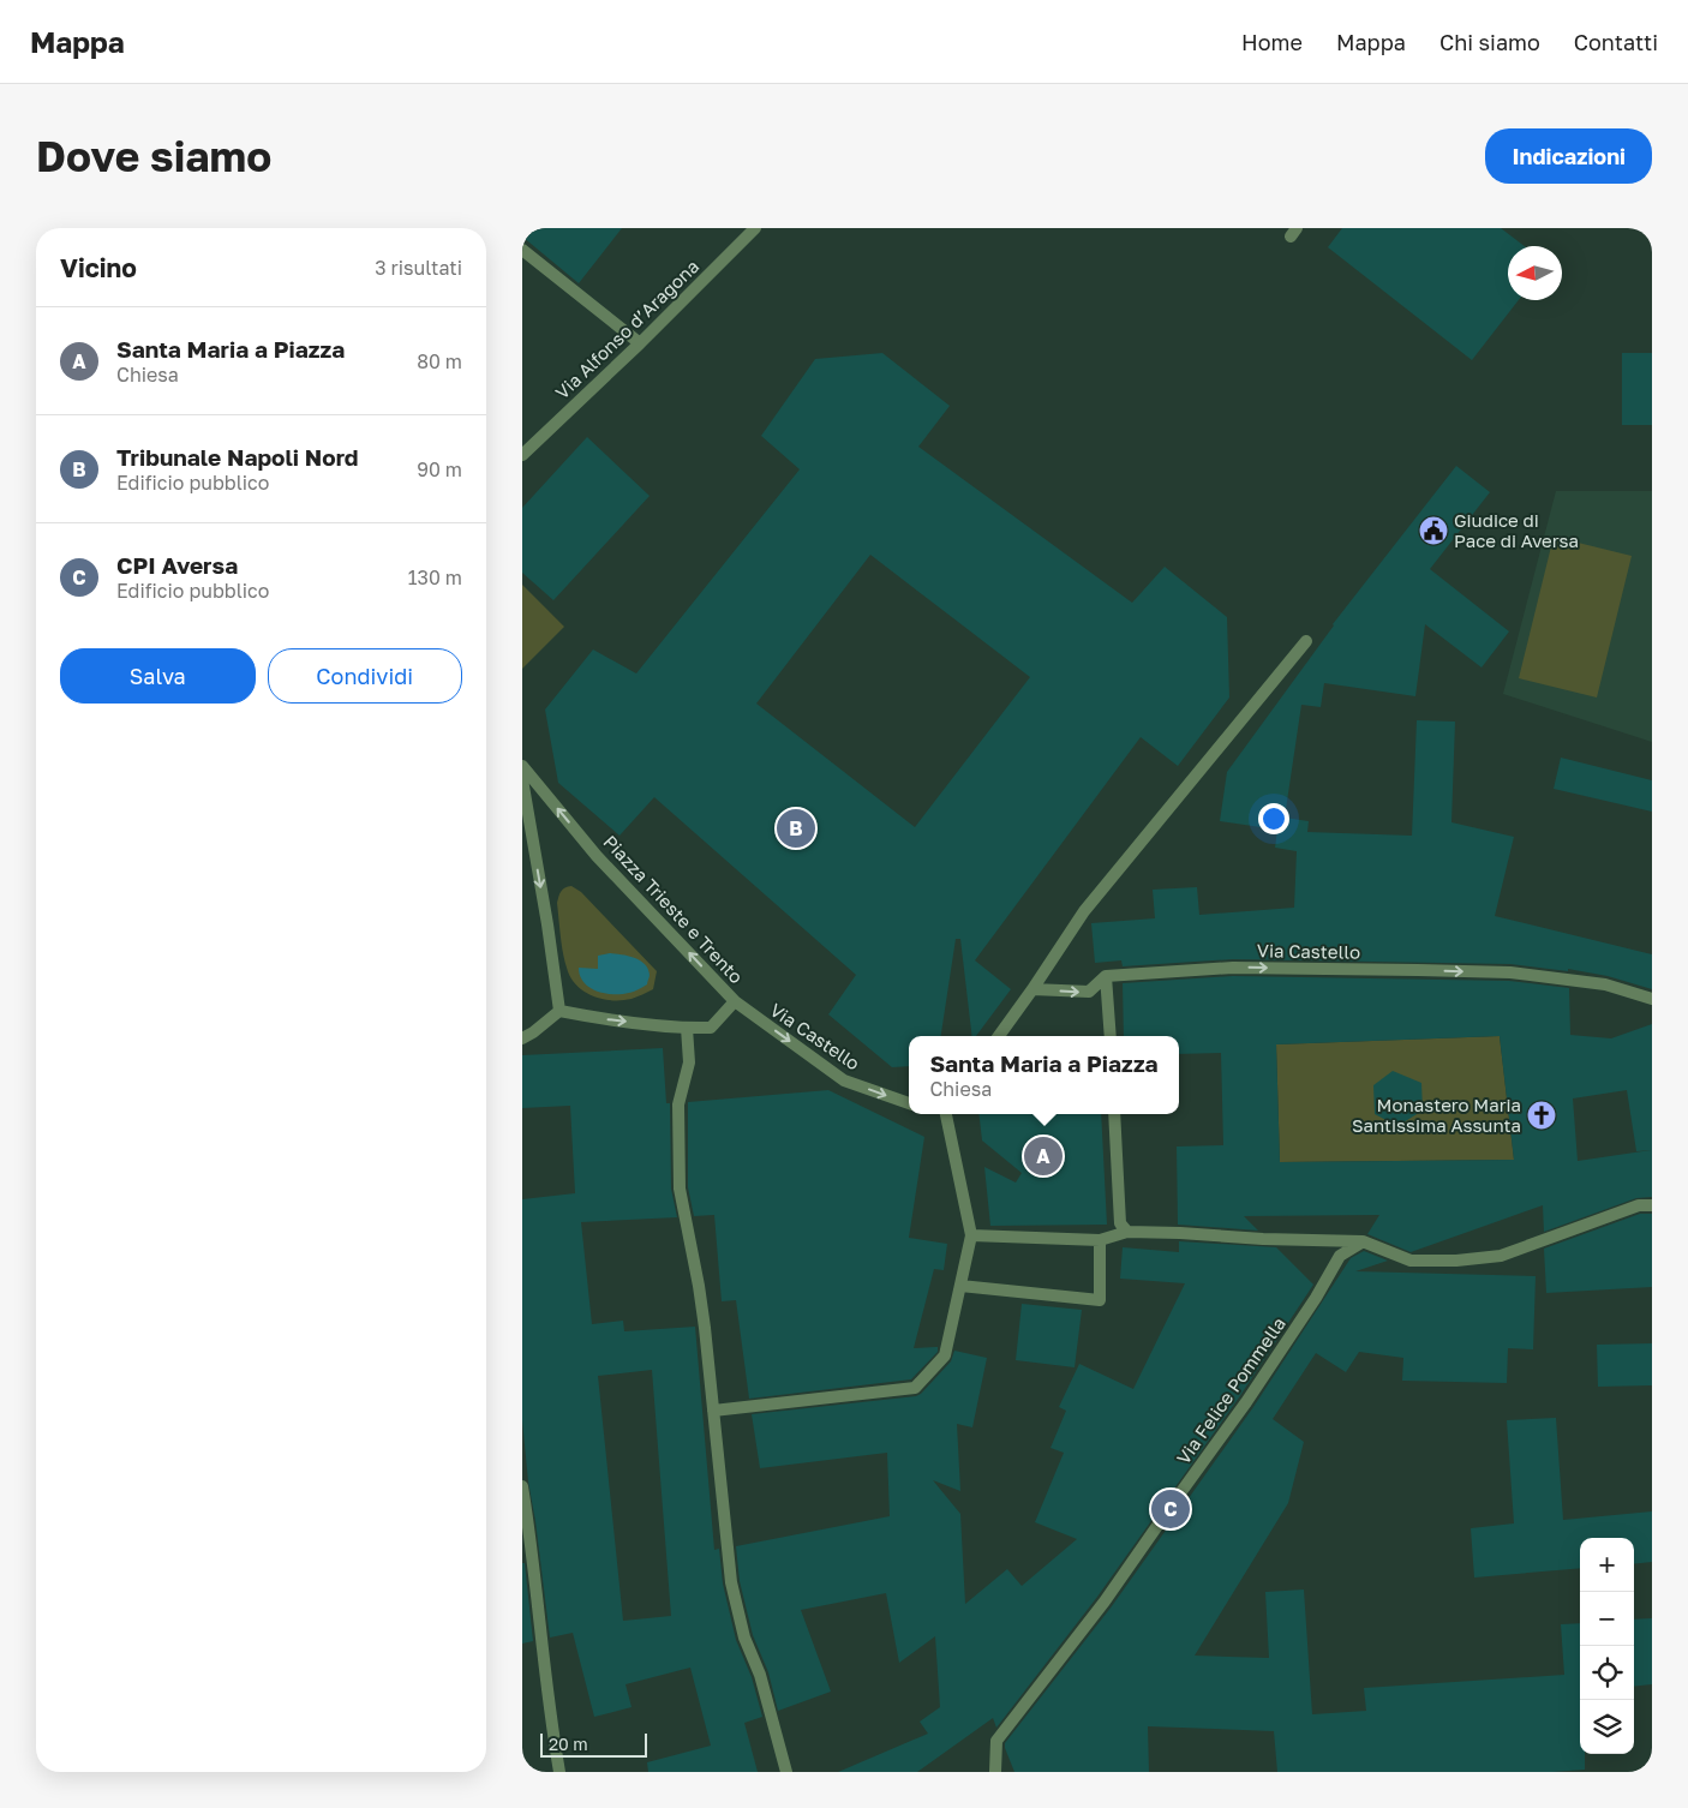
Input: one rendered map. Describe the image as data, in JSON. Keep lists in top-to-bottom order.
{
  "streets": {
    "street": [
      "Via Alfonso d’Aragona",
      "Piazza Trieste e Trento",
      "Via Castello",
      "Via Felice Pommella"
    ]
  },
  "crossings": [
    ["Piazza Trieste e Trento", "Via Castello"]
  ],
  "one_way": ["Via Castello"],
  "places": {
    "public building": ["Giudice di Pace di Aversa"],
    "church": ["Monastero Maria Santissima Assunta"]
  },
  "scale_bar": "20 m",
  "north": "left",
  "page": {
    "header": "Mappa",
    "nav": [
      "Home",
      "Mappa",
      "Chi siamo",
      "Contatti"
    ],
    "buttons": [
      "Indicazioni",
      ["Salva", "Condividi"]
    ],
    "title": "Dove siamo",
    "heading": ["Vicino", "3 risultati"],
    "list": [
      {
        "mark": "A",
        "name": "Santa Maria a Piazza",
        "note": "Chiesa",
        "value": "80 m"
      },
      {
        "mark": "B",
        "name": "Tribunale Napoli Nord",
        "note": "Edificio pubblico",
        "value": "90 m"
      },
      {
        "mark": "C",
        "name": "CPI Aversa",
        "note": "Edificio pubblico",
        "value": "130 m"
      }
    ],
    "pins": ["B", "A", "C"],
    "popup": ["Santa Maria a Piazza", "Chiesa"],
    "map_buttons": ["+", "−"],
    "scale": "20 m"
  }
}
